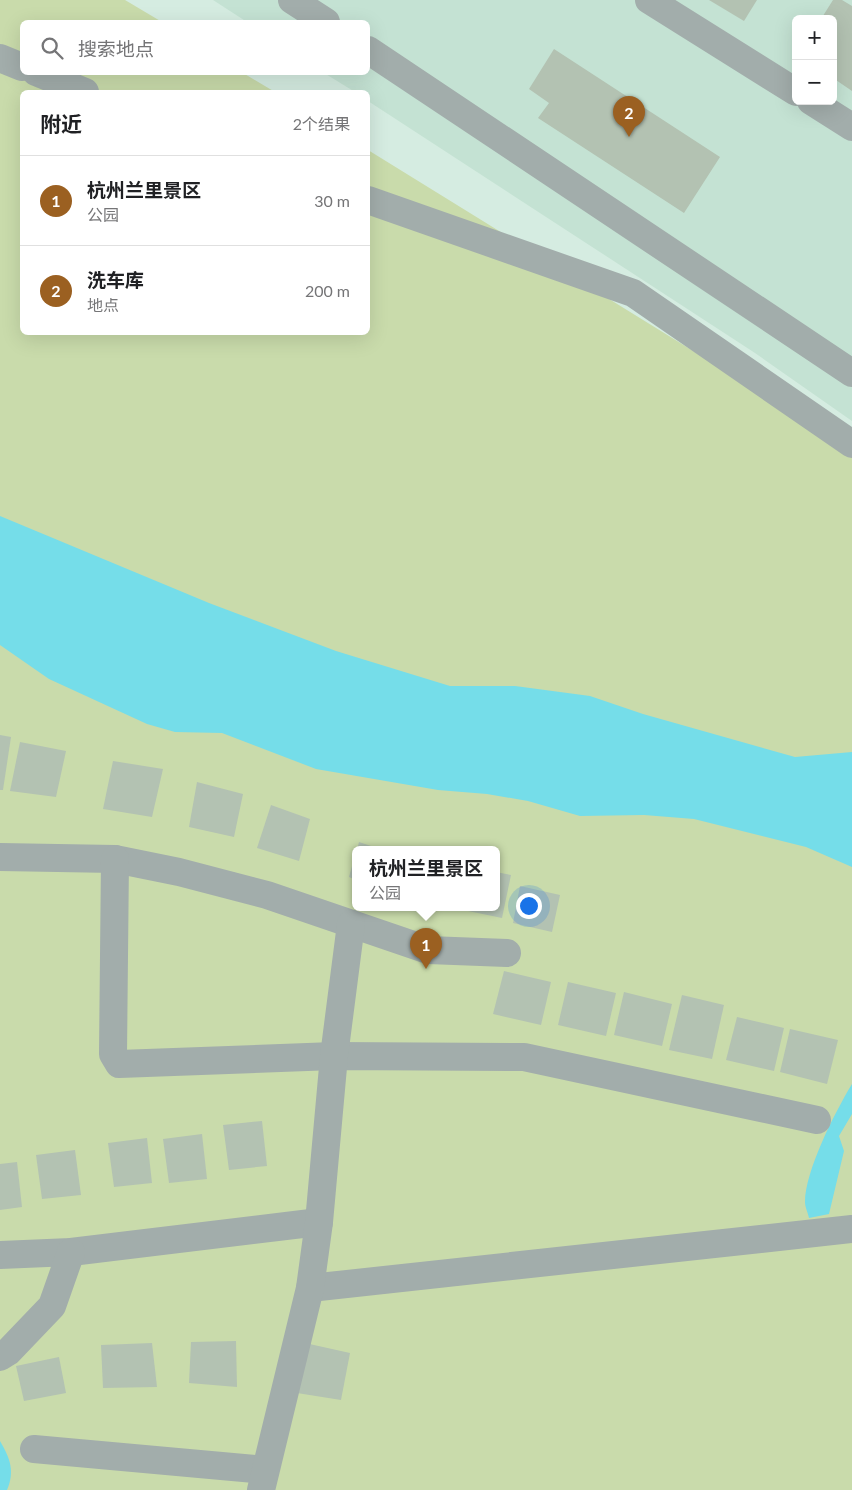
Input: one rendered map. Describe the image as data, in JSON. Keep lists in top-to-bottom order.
{
  "page": {
    "map_buttons": ["+", "−"],
    "search": "搜索地点",
    "heading": ["附近", "2个结果"],
    "pins": ["2", "1"],
    "list": [
      {
        "mark": "1",
        "name": "杭州兰里景区",
        "note": "公园",
        "value": "30 m"
      },
      {
        "mark": "2",
        "name": "洗车库",
        "note": "地点",
        "value": "200 m"
      }
    ],
    "popup": ["杭州兰里景区", "公园"]
  }
}
